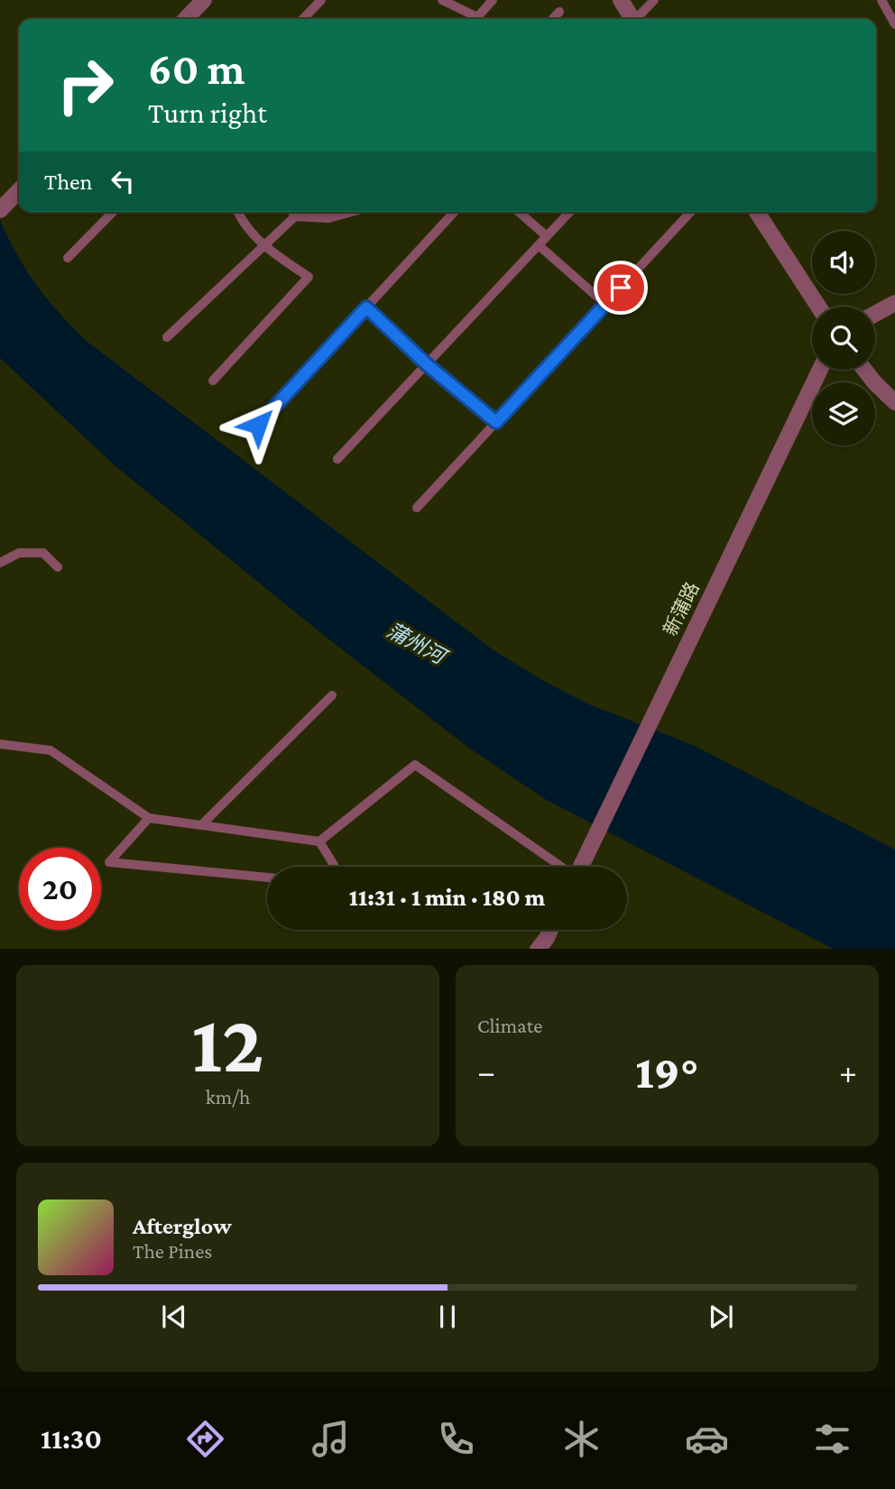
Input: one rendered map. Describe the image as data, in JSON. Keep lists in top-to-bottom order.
{
  "streets": {
    "street": ["新蒲路"]
  },
  "water": ["蒲州河"],
  "page": {
    "turn": ["60 m", "Turn right"],
    "then": "Then",
    "limit": "20",
    "trip": "11:31 · 1 min · 180 m",
    "tile": [
      ["12", "km/h"],
      "Climate"
    ],
    "heat": ["−", "19°", "+"],
    "song": ["Afterglow", "The Pines"],
    "tabs": "11:30"
  }
}
